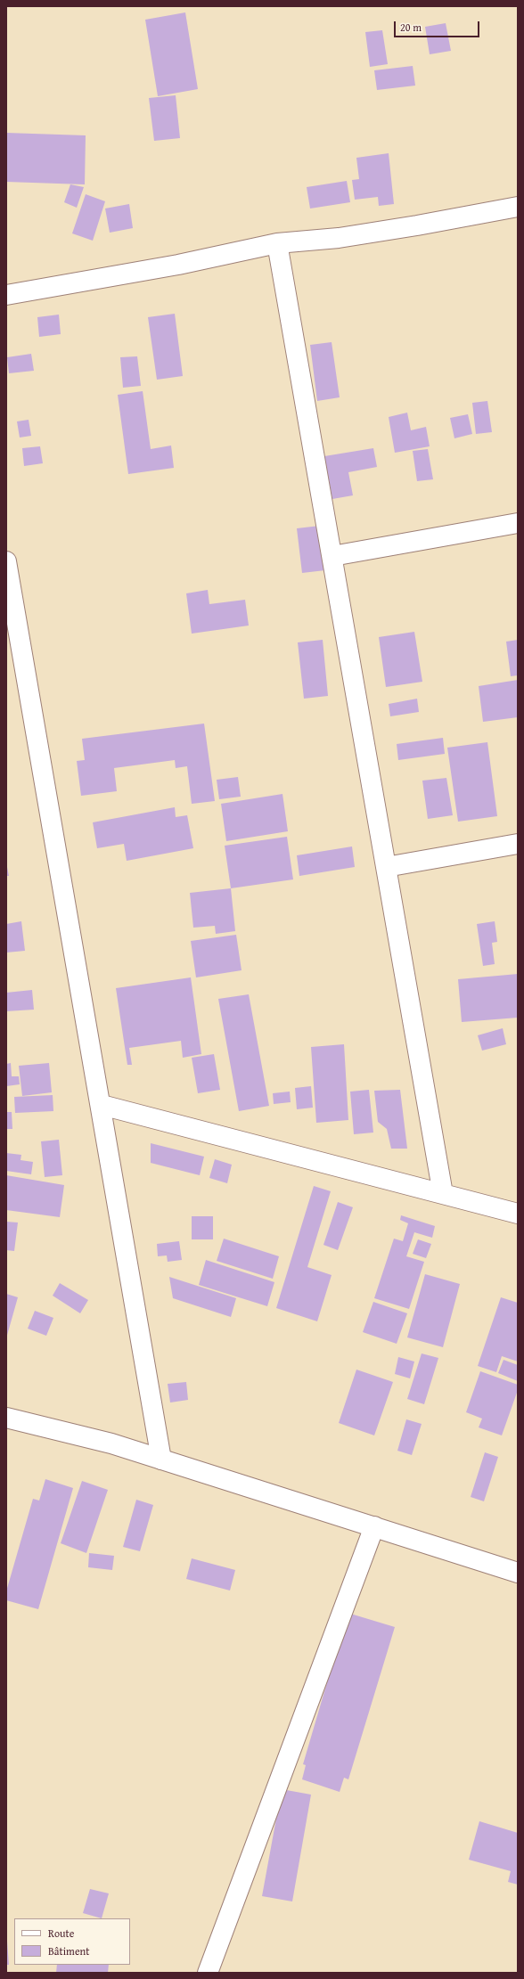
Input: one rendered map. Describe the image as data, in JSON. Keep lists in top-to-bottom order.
{
  "legend": ["Route", "Bâtiment"],
  "scale_bar": "20 m"
}
